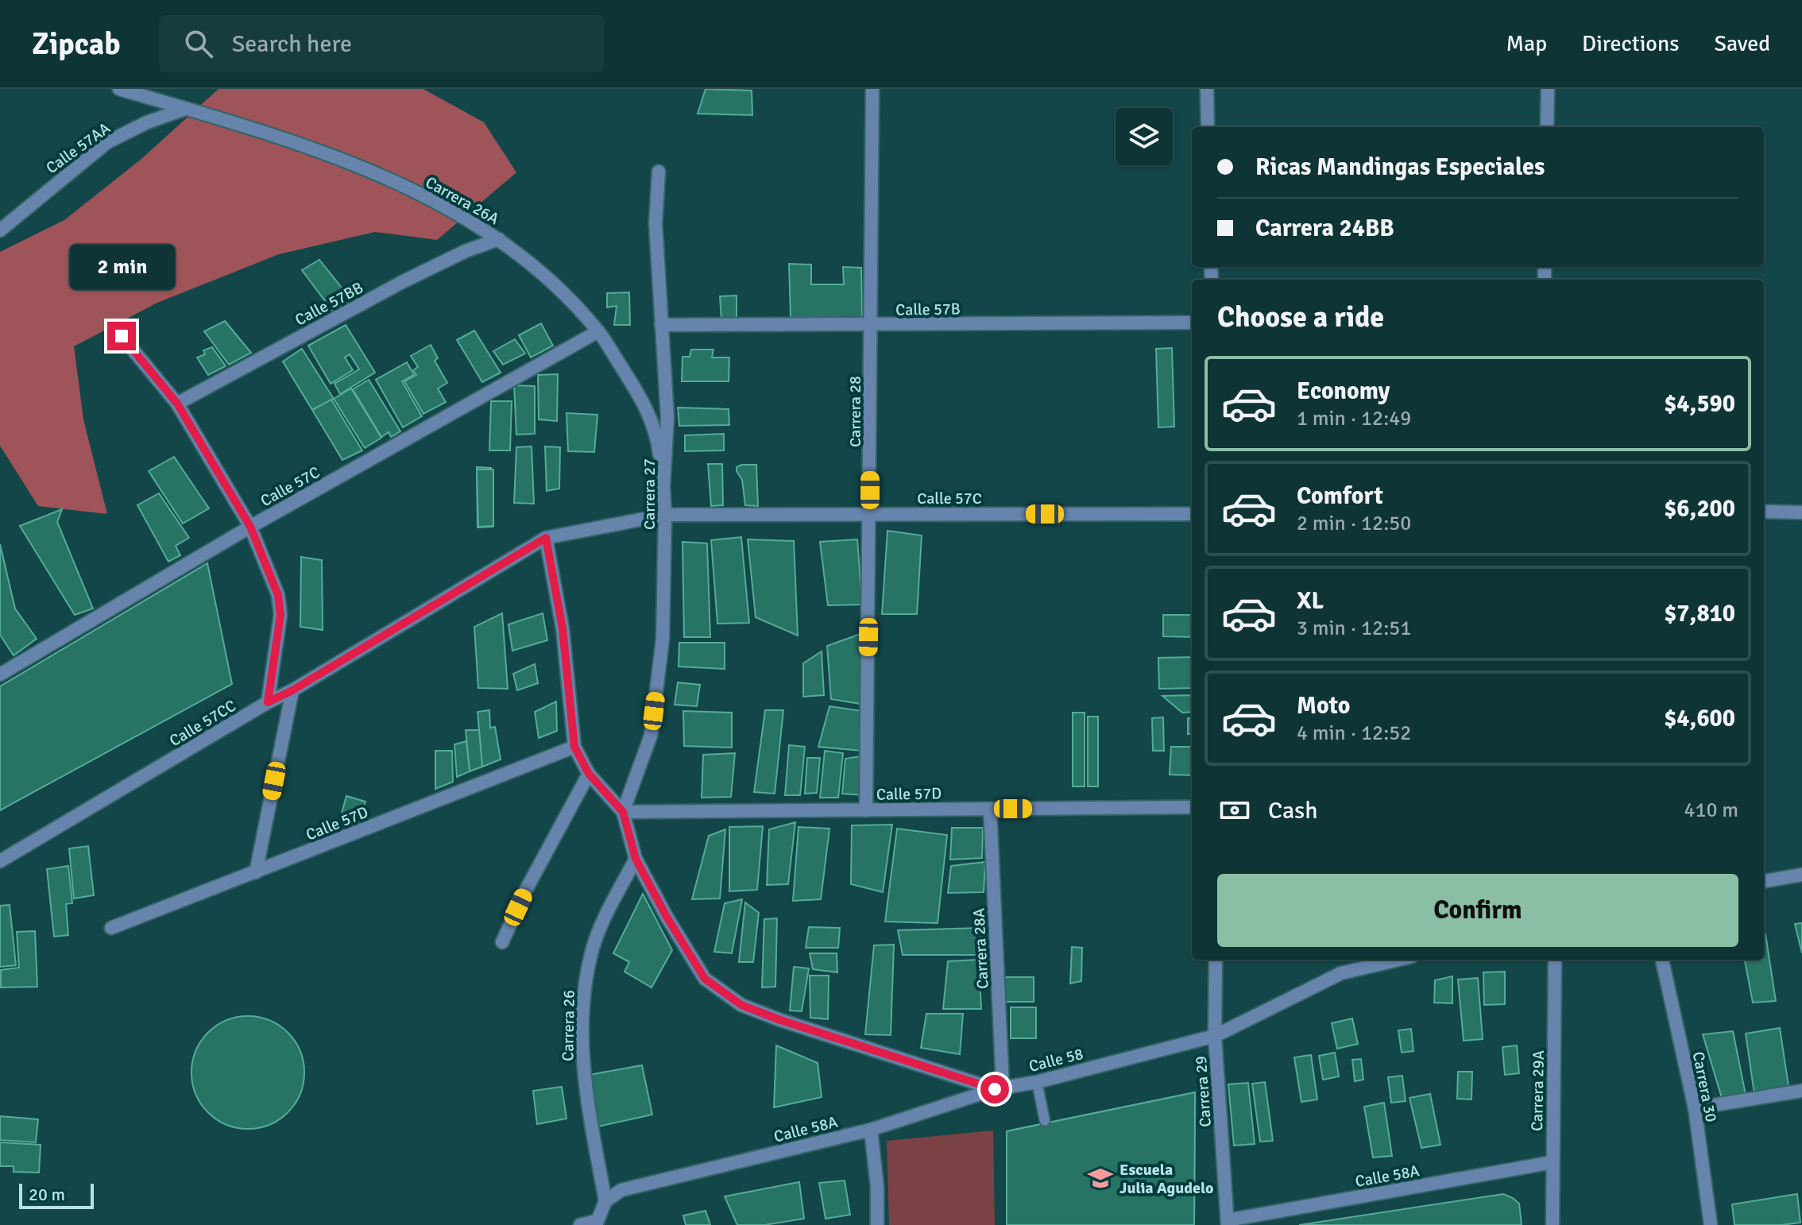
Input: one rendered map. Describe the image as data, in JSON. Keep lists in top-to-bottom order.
{
  "streets": {
    "street": [
      "Calle 57AA",
      "Carrera 26A",
      "Calle 57BB",
      "Calle 57B",
      "Carrera 28",
      "Calle 57C",
      "Carrera 27",
      "Calle 57CC",
      "Calle 57D",
      "Carrera 28A",
      "Carrera 26",
      "Calle 58",
      "Carrera 30",
      "Carrera 29A",
      "Carrera 29",
      "Calle 58A"
    ]
  },
  "crossings": [
    ["Calle 57AA", "Carrera 26A"],
    ["Carrera 26A", "Calle 57BB"],
    ["Carrera 26A", "Calle 57C"],
    ["Carrera 26A", "Carrera 27"],
    ["Calle 57B", "Carrera 28"],
    ["Calle 57B", "Carrera 27"],
    ["Carrera 28", "Calle 57C"],
    ["Carrera 28", "Calle 57D"],
    ["Calle 57C", "Carrera 27"],
    ["Calle 57C", "Calle 57CC"],
    ["Carrera 27", "Calle 57CC"],
    ["Carrera 27", "Calle 57D"],
    ["Carrera 27", "Calle 58"],
    ["Calle 57D", "Carrera 28A"],
    ["Calle 57D", "Calle 58"],
    ["Carrera 28A", "Calle 58"],
    ["Carrera 28A", "Calle 58A"],
    ["Carrera 26", "Calle 58"],
    ["Carrera 26", "Calle 58A"],
    ["Calle 58", "Carrera 29"],
    ["Calle 58", "Calle 58A"],
    ["Carrera 29A", "Calle 58A"],
    ["Carrera 29", "Calle 58A"]
  ],
  "places": {
    "school or university": ["Escuela Julia Agudelo"]
  },
  "scale_bar": "20 m",
  "page": {
    "header": "Zipcab",
    "search": "Search here",
    "nav": ["Map", "Directions", "Saved"],
    "banner": ["Ricas Mandingas Especiales", "Carrera 24BB"],
    "bubble": "2 min",
    "heading": "Choose a ride",
    "list": [
      {
        "name": "Economy",
        "note": "1 min · 12:49",
        "value": "$4,590"
      },
      {
        "name": "Comfort",
        "note": "2 min · 12:50",
        "value": "$6,200"
      },
      {
        "name": "XL",
        "note": "3 min · 12:51",
        "value": "$7,810"
      },
      {
        "name": "Moto",
        "note": "4 min · 12:52",
        "value": "$4,600"
      }
    ],
    "pay": ["Cash", "410 m"],
    "buttons": "Confirm",
    "scale": "20 m"
  }
}
